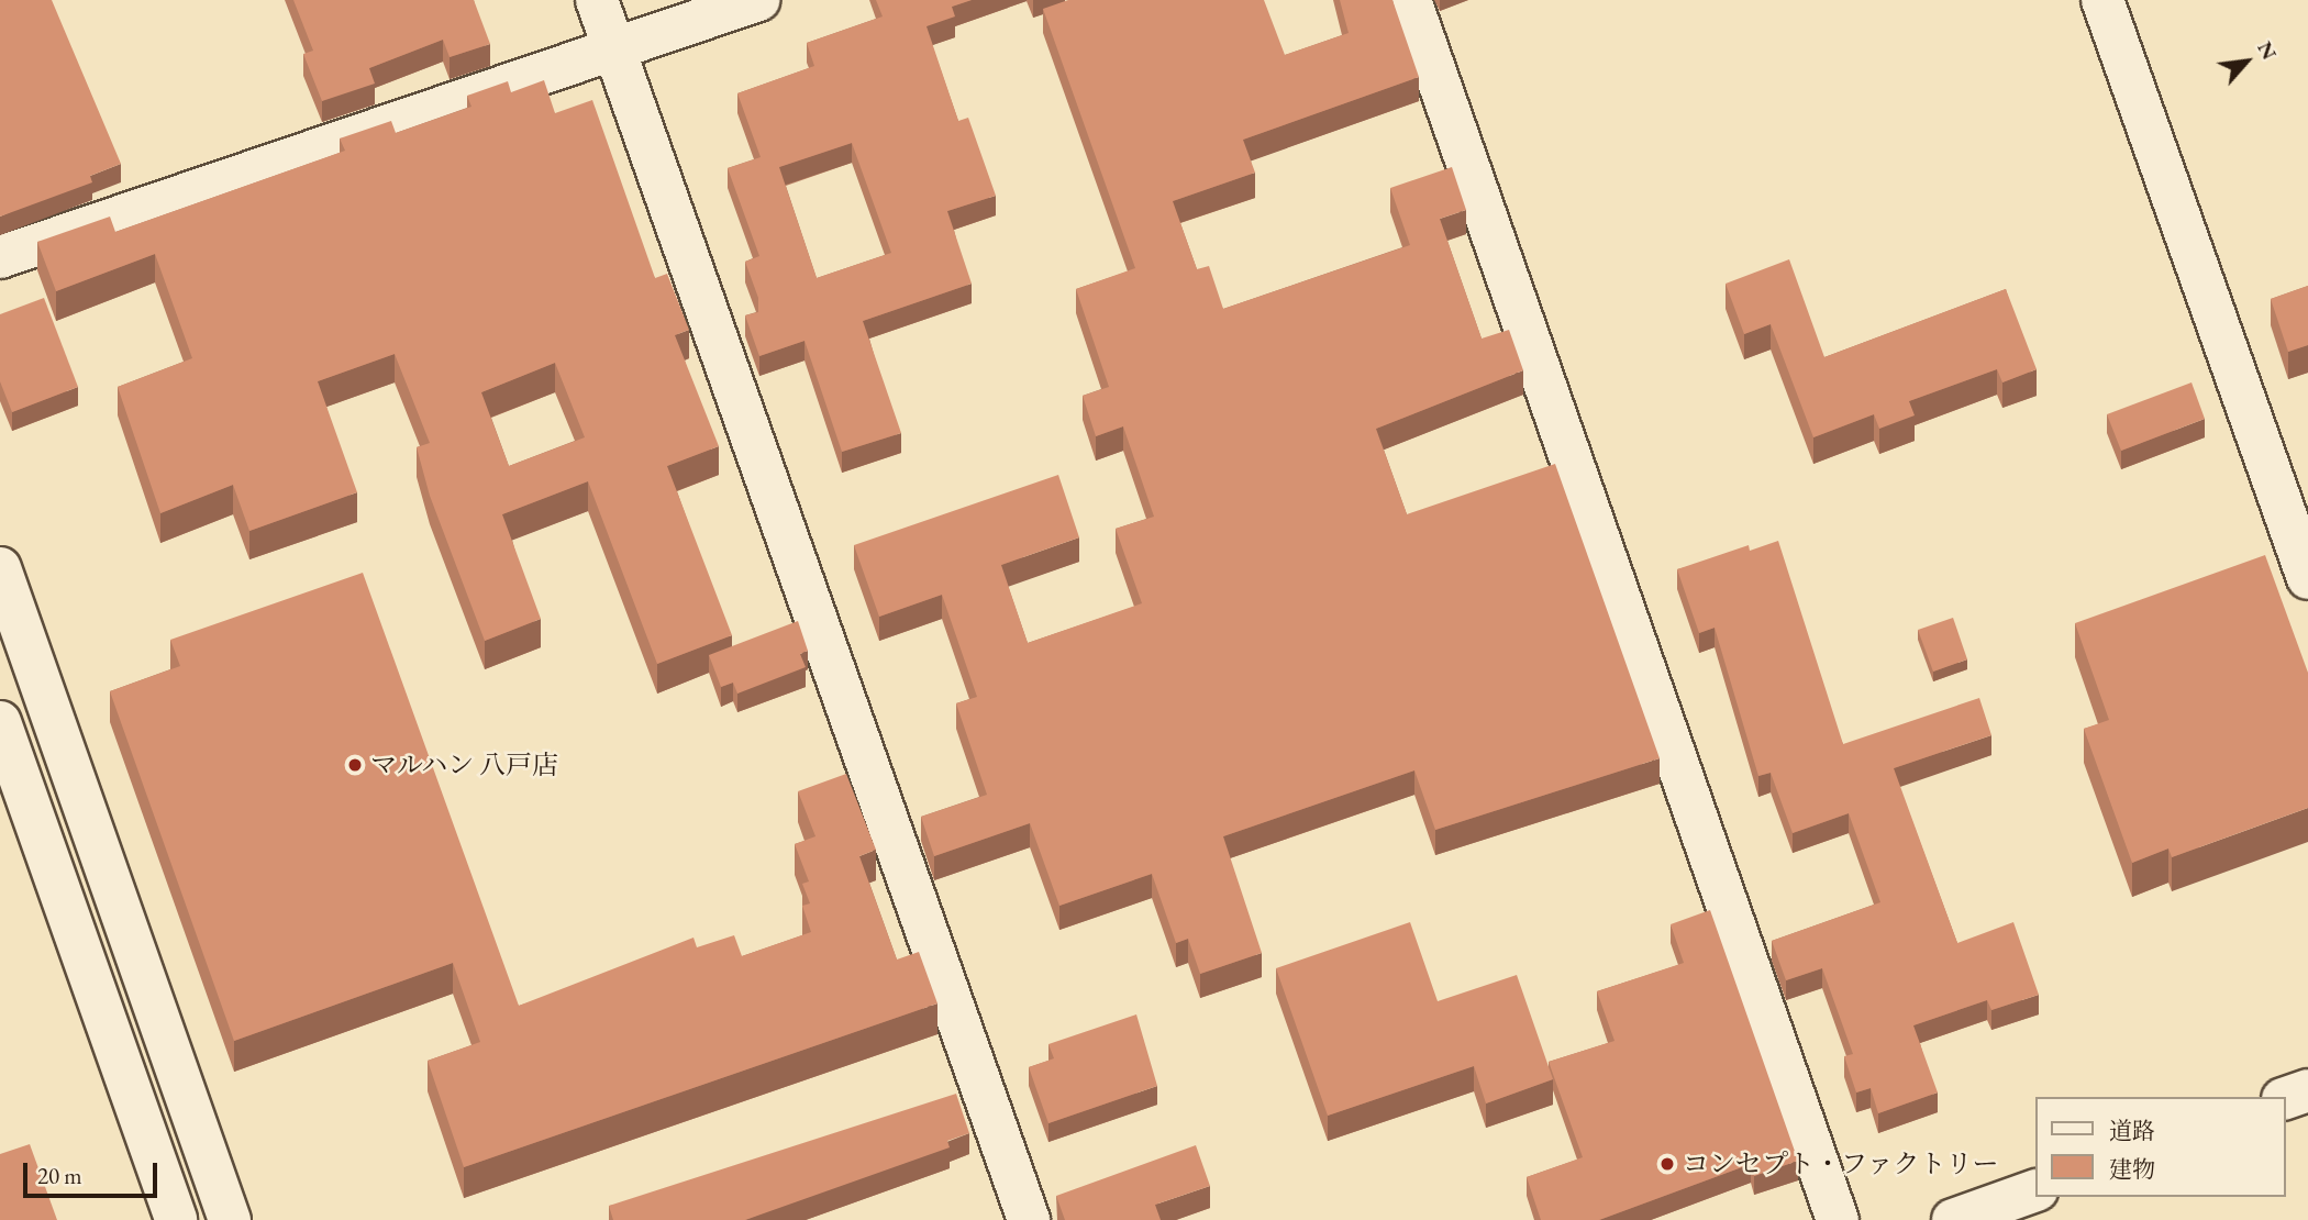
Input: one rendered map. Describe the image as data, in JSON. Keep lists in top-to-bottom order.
{
  "places": ["マルハン 八戸店", "コンセプト・ファクトリー"],
  "legend": ["道路", "建物"],
  "scale_bar": "20 m",
  "north": "top right"
}
